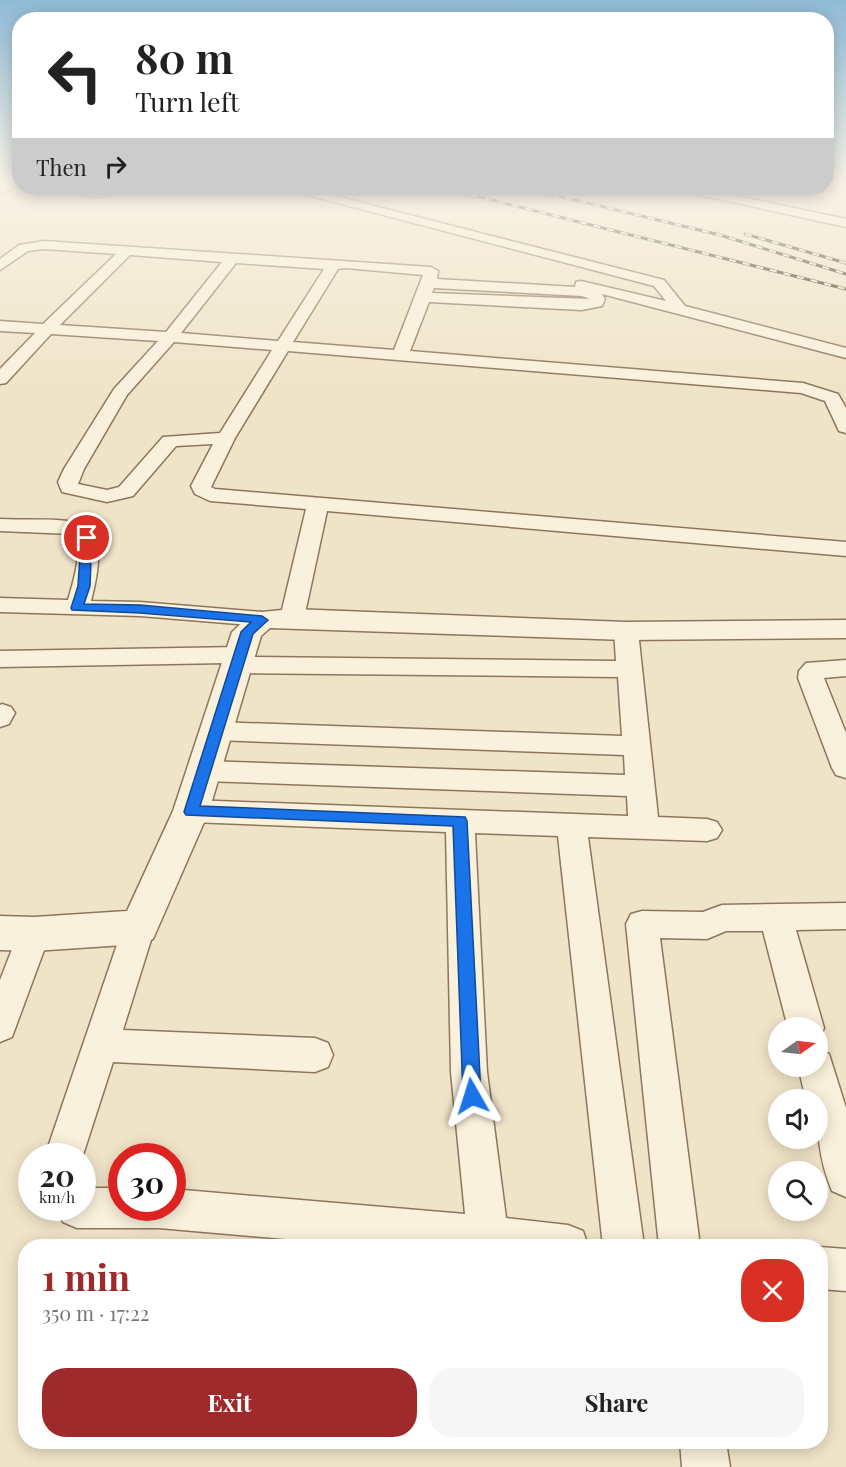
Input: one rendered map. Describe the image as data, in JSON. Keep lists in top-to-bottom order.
{
  "north": "right",
  "page": {
    "turn": ["80 m", "Turn left"],
    "then": "Then",
    "speed": "20 km/h",
    "limit": "30",
    "heading": ["1 min", "350 m · 17:22"],
    "buttons": ["Exit", "Share"]
  }
}
